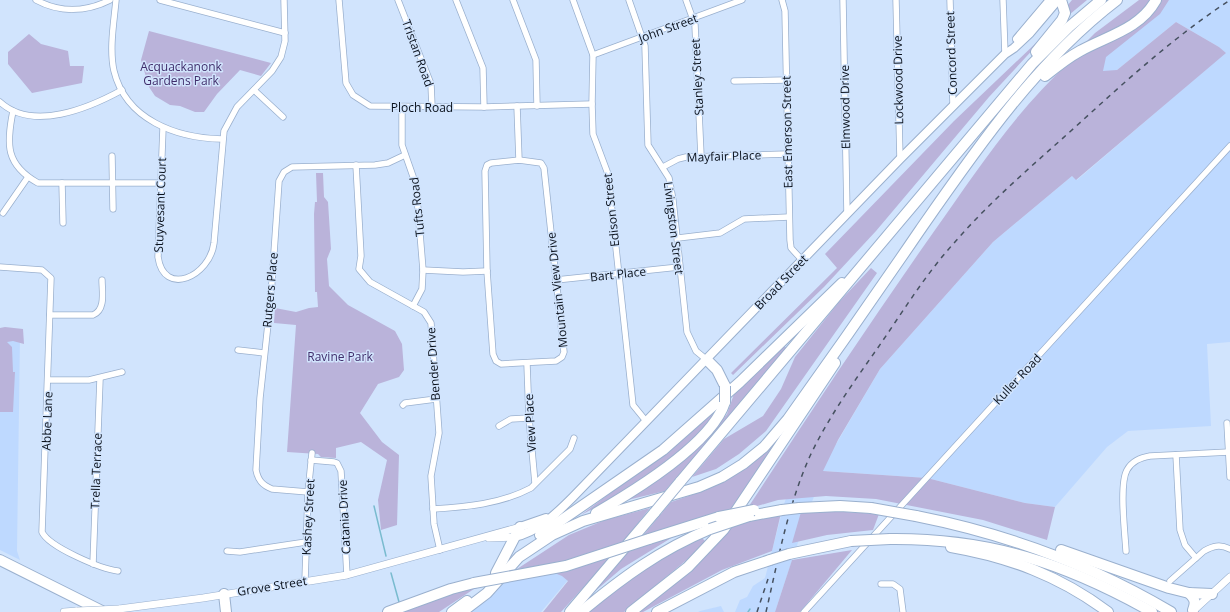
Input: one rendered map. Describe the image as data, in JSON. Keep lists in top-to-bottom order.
{
  "streets": {
    "main road": ["Broad Street"],
    "street": [
      "John Street",
      "Tristan Road",
      "Concord Street",
      "Stanley Street",
      "Lockwood Drive",
      "Ploch Road",
      "Elmwood Drive",
      "East Emerson Street",
      "Mayfair Place",
      "Stuyvesant Court",
      "Tufts Road",
      "Edison Street",
      "Livingston Street",
      "Bart Place",
      "Rutgers Place",
      "Mountain View Drive",
      "Bender Drive",
      "Kuller Road",
      "Abbe Lane",
      "View Place",
      "Trella Terrace",
      "Kashey Street",
      "Catania Drive",
      "Grove Street"
    ]
  },
  "crossings": [
    ["John Street", "Stanley Street"],
    ["John Street", "Edison Street"],
    ["John Street", "Livingston Street"],
    ["Tristan Road", "Ploch Road"],
    ["Concord Street", "Broad Street"],
    ["Stanley Street", "Mayfair Place"],
    ["Lockwood Drive", "Broad Street"],
    ["Ploch Road", "Tufts Road"],
    ["Ploch Road", "Edison Street"],
    ["Elmwood Drive", "Broad Street"],
    ["East Emerson Street", "Mayfair Place"],
    ["East Emerson Street", "Broad Street"],
    ["Mayfair Place", "Livingston Street"],
    ["Tufts Road", "Rutgers Place"],
    ["Tufts Road", "Bender Drive"],
    ["Edison Street", "Bart Place"],
    ["Edison Street", "Broad Street"],
    ["Livingston Street", "Bart Place"],
    ["Livingston Street", "Broad Street"],
    ["Bart Place", "Mountain View Drive"],
    ["Broad Street", "Grove Street"],
    ["Rutgers Place", "Bender Drive"],
    ["Rutgers Place", "Kashey Street"],
    ["Mountain View Drive", "View Place"],
    ["Bender Drive", "Grove Street"],
    ["Abbe Lane", "Trella Terrace"],
    ["Kashey Street", "Catania Drive"],
    ["Kashey Street", "Grove Street"],
    ["Catania Drive", "Grove Street"]
  ],
  "parks": ["Acquackanonk Gardens Park", "Ravine Park"]
}
